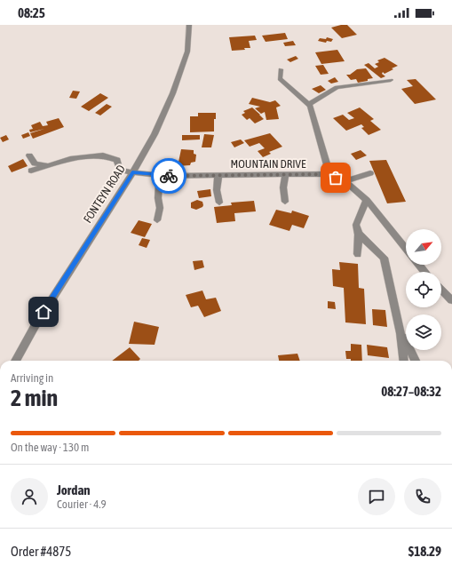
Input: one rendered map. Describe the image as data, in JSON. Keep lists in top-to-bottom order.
{
  "streets": {
    "street": ["MOUNTAIN DRIVE", "FONTEYN ROAD"]
  },
  "crossings": [
    ["MOUNTAIN DRIVE", "FONTEYN ROAD"]
  ],
  "north": "top right",
  "page": {
    "status": "08:25",
    "heading": ["2 min", "Arriving in", "08:27–08:32"],
    "panel": [
      "Jordan",
      "Courier · 4.9",
      "Order #4875",
      "$18.29"
    ],
    "bar": "On the way · 130 m"
  }
}
